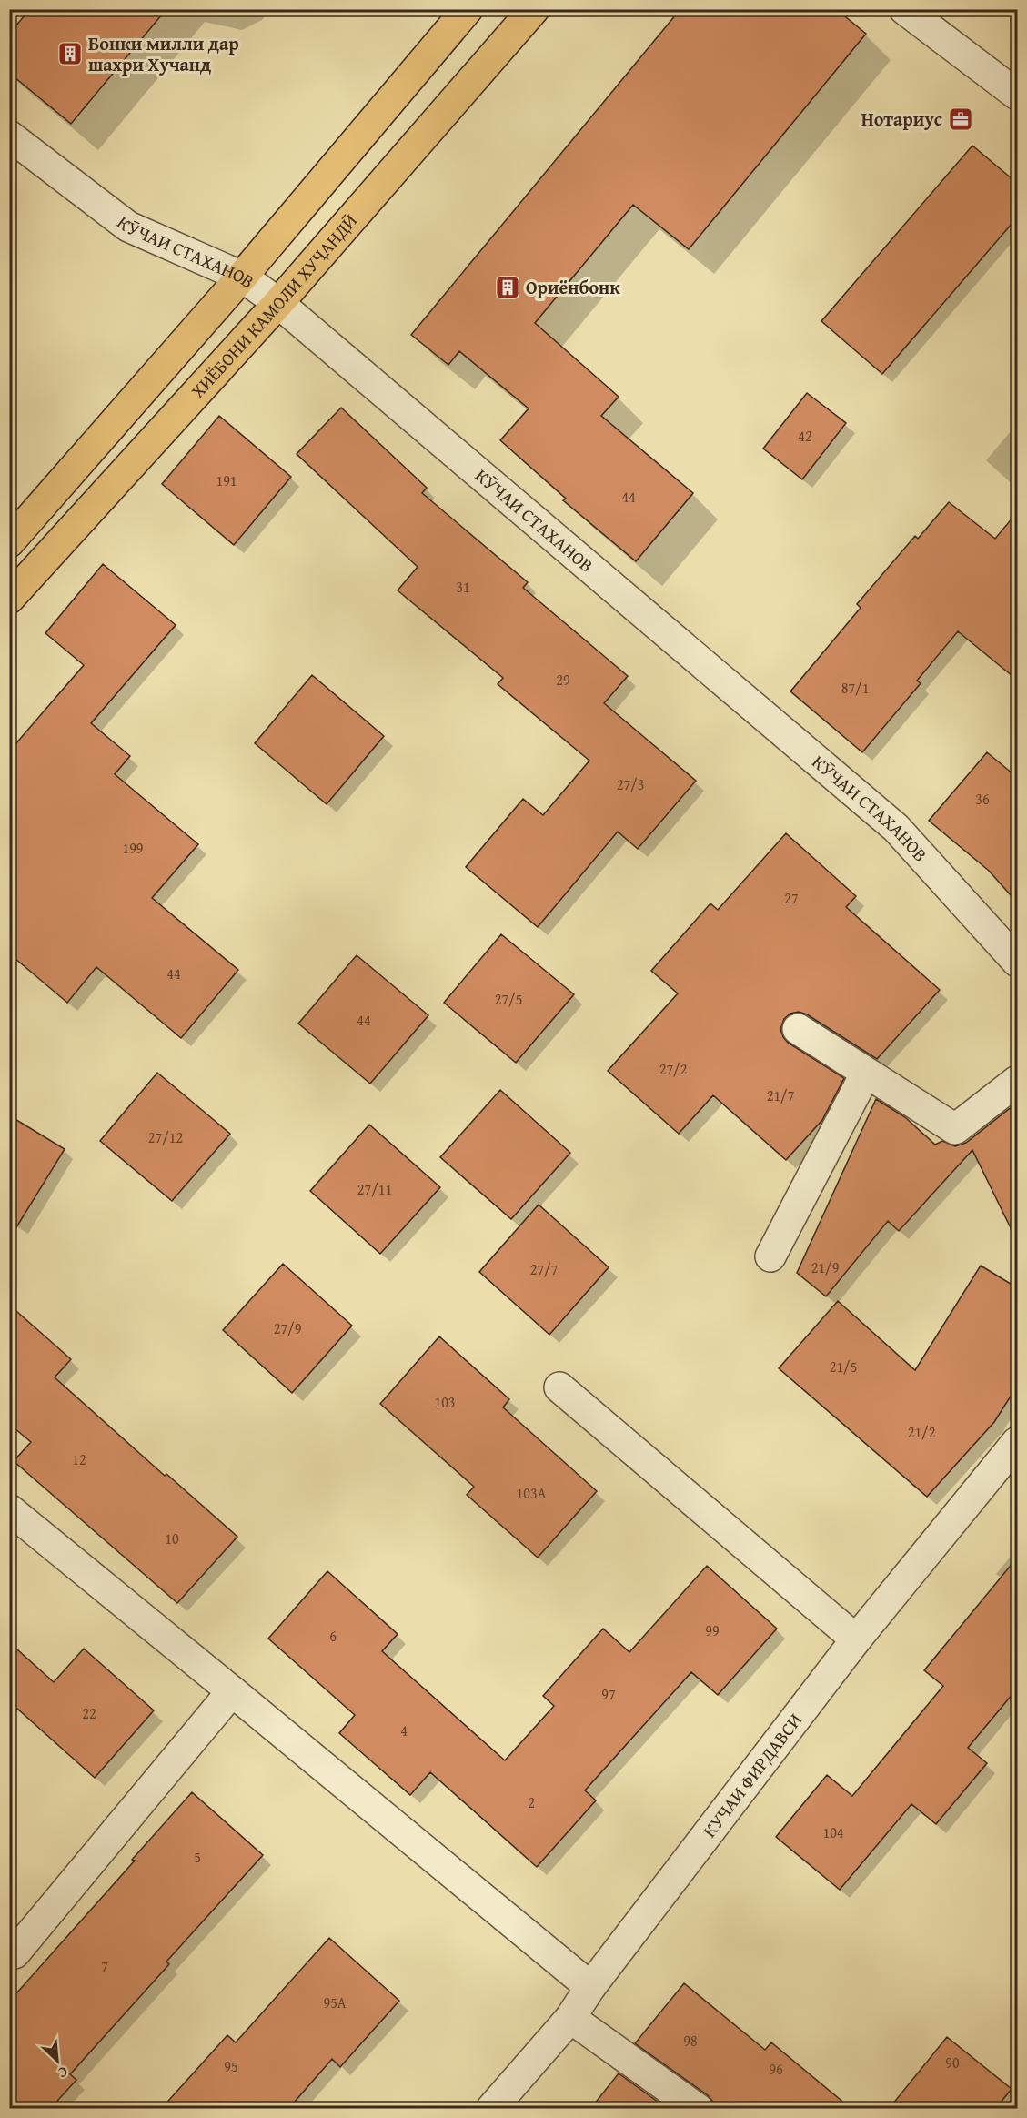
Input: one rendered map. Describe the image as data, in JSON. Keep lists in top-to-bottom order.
{
  "streets": {
    "main road": ["ХИЁБОНИ КАМОЛИ ХУҶАНДӢ"],
    "street": ["КӮЧАИ СТАХАНОВ", "КУЧАИ ФИРДАВСИ"]
  },
  "crossings": [
    ["КӮЧАИ СТАХАНОВ", "ХИЁБОНИ КАМОЛИ ХУҶАНДӢ"]
  ],
  "places": {
    "building": ["Бонки милли дар шахри Хучанд", "Ориёнбонк"],
    "office": ["Нотариус"]
  },
  "house_numbers": [
    "42",
    "191",
    "44",
    "31",
    "29",
    "87/1",
    "27/3",
    "36",
    "199",
    "27",
    "44",
    "27/5",
    "44",
    "27/2",
    "21/7",
    "27/12",
    "27/11",
    "21/9",
    "27/7",
    "27/9",
    "21/5",
    "103",
    "21/2",
    "12",
    "103А",
    "10",
    "99",
    "6",
    "97",
    "22",
    "4",
    "2",
    "104",
    "5",
    "7",
    "95А",
    "98",
    "90",
    "95",
    "96"
  ],
  "north": "bottom right"
}
